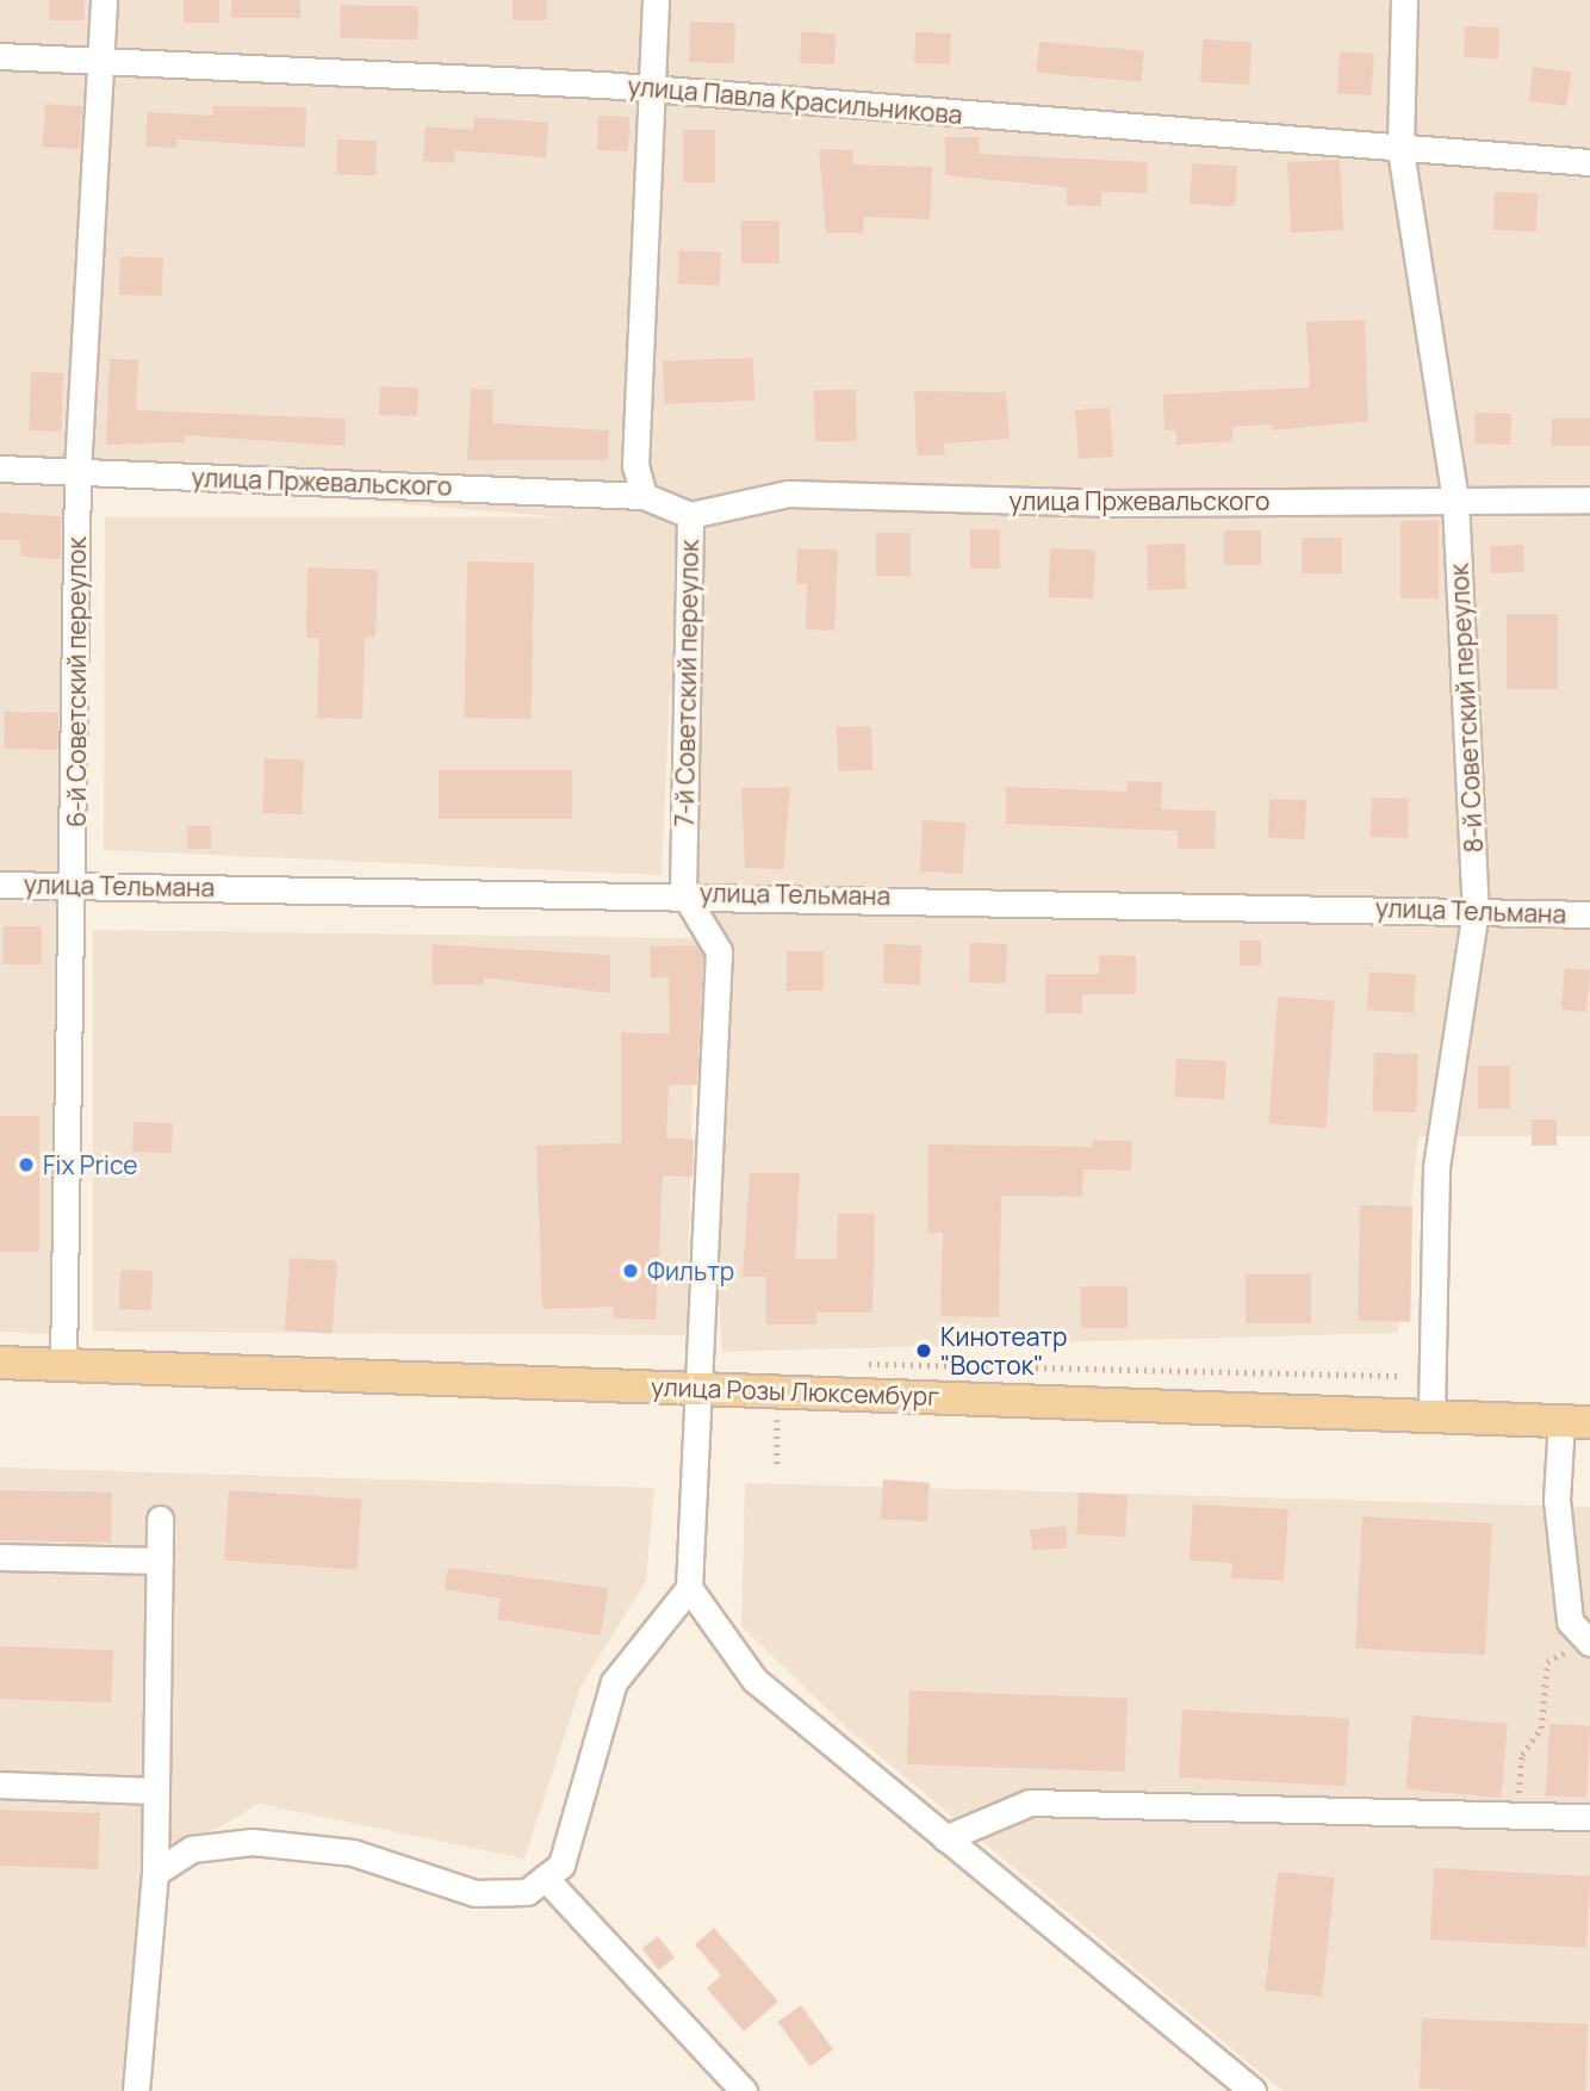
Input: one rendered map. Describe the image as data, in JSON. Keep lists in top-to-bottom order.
{
  "streets": {
    "main road": ["улица Розы Люксембург"],
    "street": [
      "улица Павла Красильникова",
      "улица Пржевальского",
      "6-й Советский переулок",
      "7-й Советский переулок",
      "8-й Советский переулок",
      "улица Тельмана"
    ]
  },
  "crossings": [
    ["улица Павла Красильникова", "6-й Советский переулок"],
    ["улица Павла Красильникова", "8-й Советский переулок"],
    ["улица Пржевальского", "6-й Советский переулок"],
    ["улица Пржевальского", "7-й Советский переулок"],
    ["улица Пржевальского", "8-й Советский переулок"],
    ["6-й Советский переулок", "улица Тельмана"],
    ["6-й Советский переулок", "улица Розы Люксембург"],
    ["7-й Советский переулок", "улица Тельмана"],
    ["8-й Советский переулок", "улица Тельмана"],
    ["8-й Советский переулок", "улица Розы Люксембург"]
  ],
  "places": ["Fix Price", "Фильтр", "Кинотеатр \"Восток\""]
}
